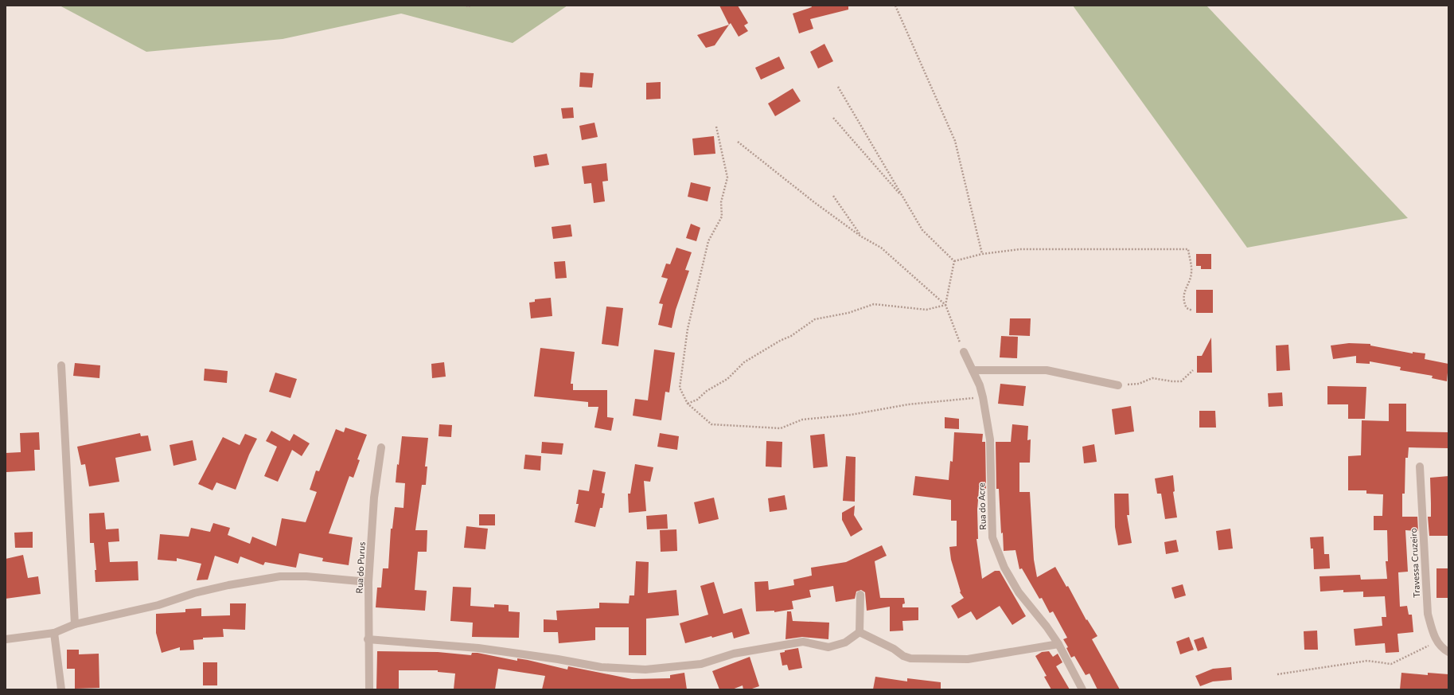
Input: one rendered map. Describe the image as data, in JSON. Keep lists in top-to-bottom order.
{
  "streets": {
    "street": ["Rua do Acre", "Travessa Cruzeiro", "Rua do Purus"]
  }
}
